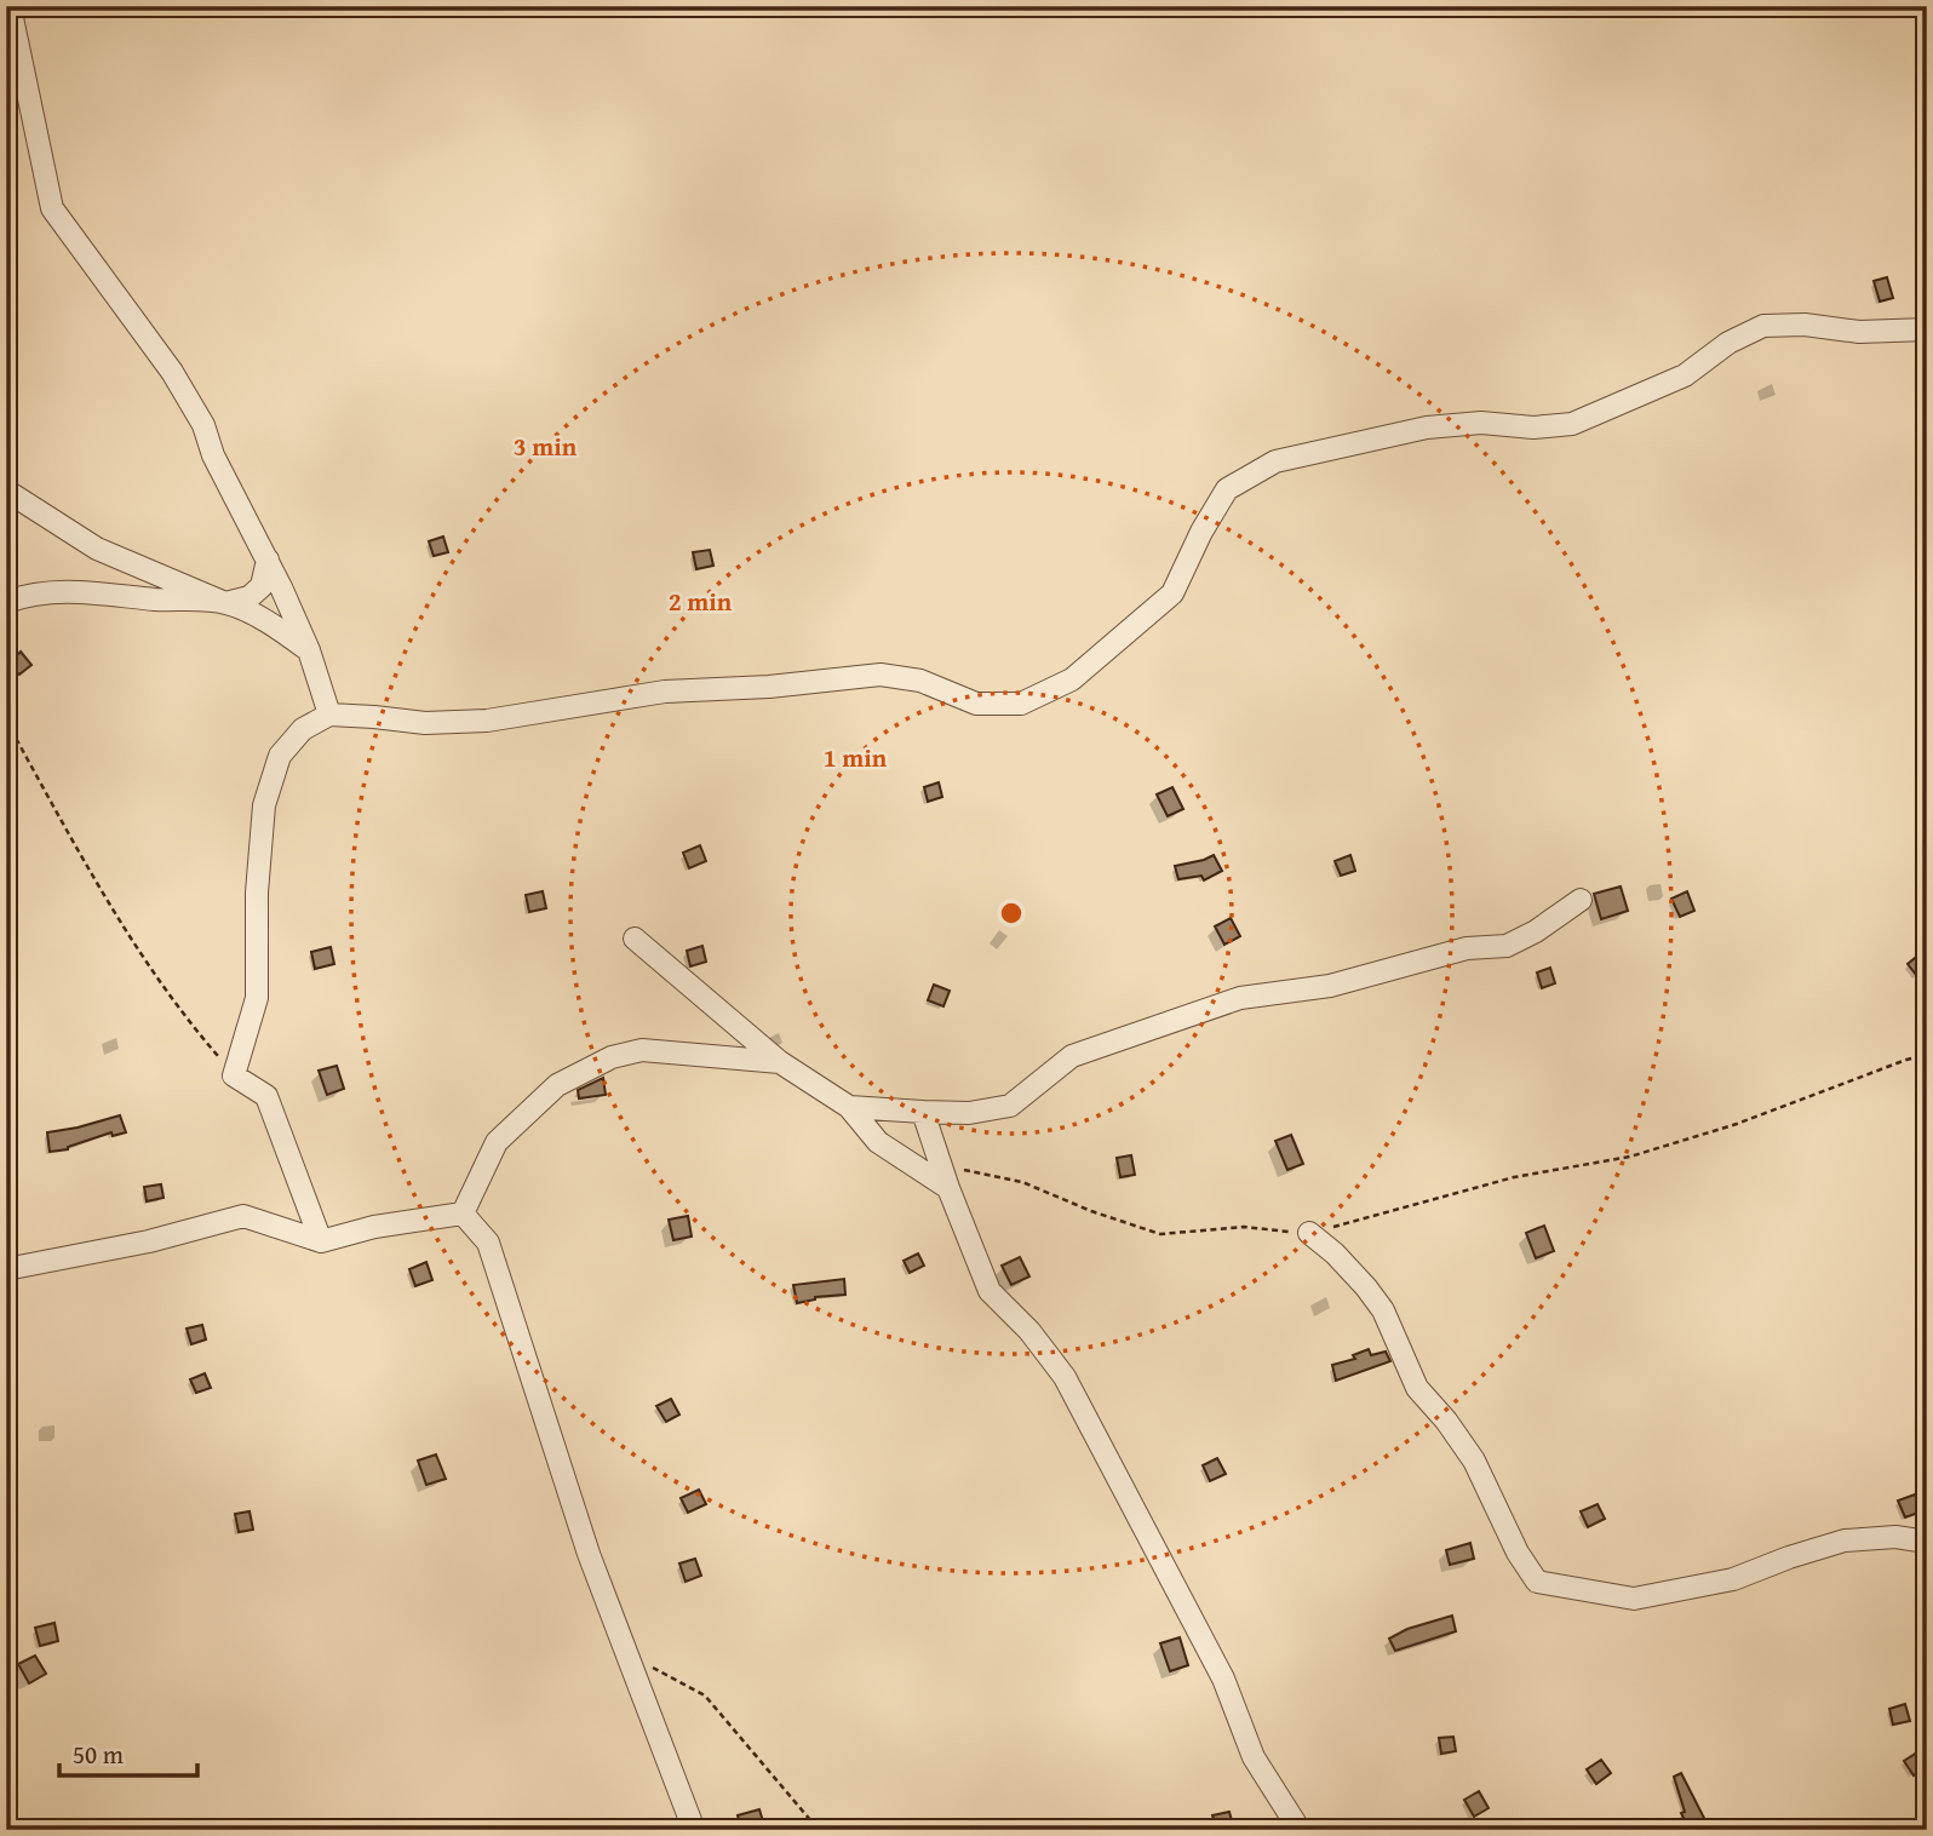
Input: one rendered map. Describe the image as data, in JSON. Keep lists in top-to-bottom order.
{
  "scale_bar": "50 m",
  "rings": ["3 min", "2 min", "1 min"]
}
